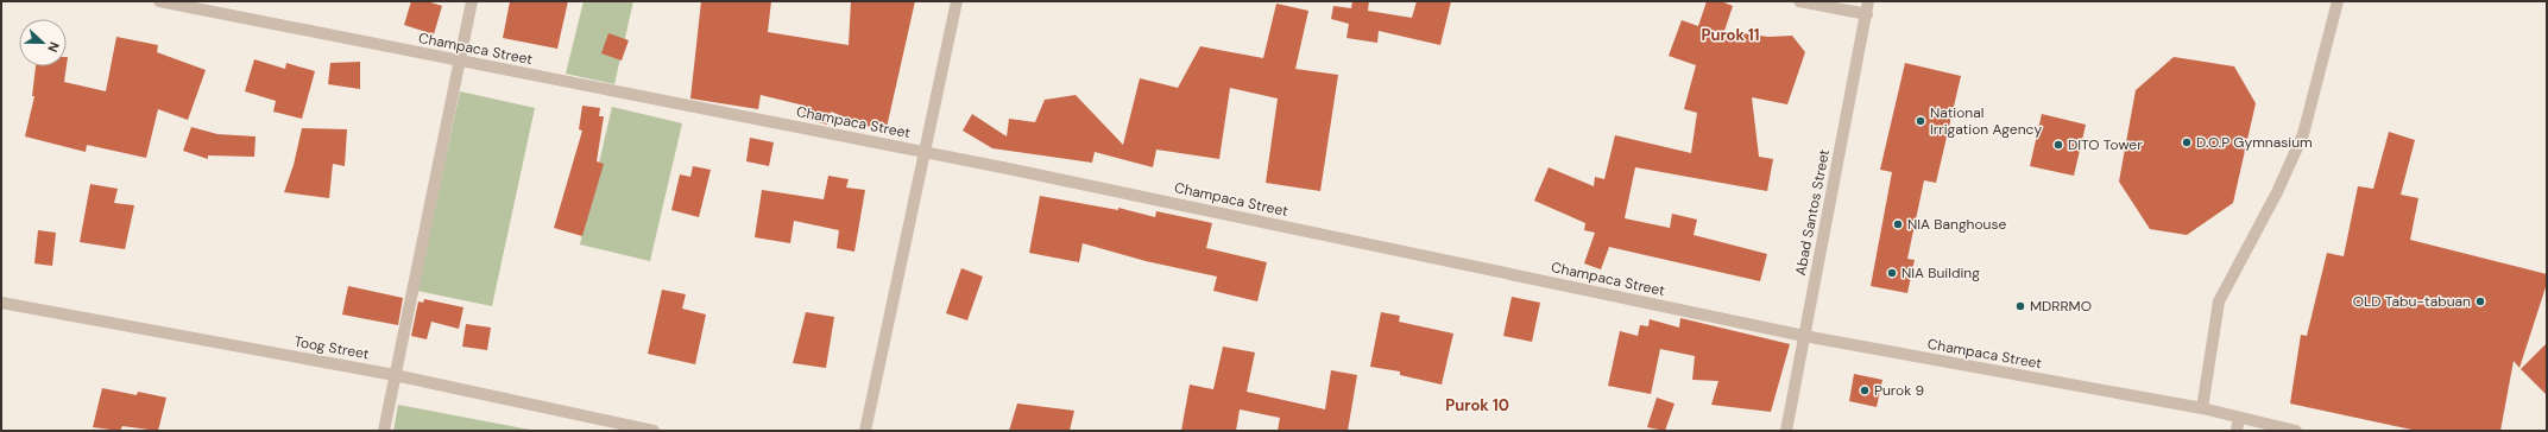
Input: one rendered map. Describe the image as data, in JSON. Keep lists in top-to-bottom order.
{
  "streets": {
    "street": ["Champaca Street", "Abad Santos Street", "Toog Street"]
  },
  "crossings": [
    ["Champaca Street", "Abad Santos Street"]
  ],
  "districts": ["Purok 11", "Purok 10"],
  "places": [
    "National Irrigation Agency",
    "D.O.P Gymnasium",
    "DITO Tower",
    "NIA Banghouse",
    "NIA Building",
    "OLD Tabu-tabuan",
    "MDRRMO",
    "Purok 9"
  ],
  "north": "right"
}
